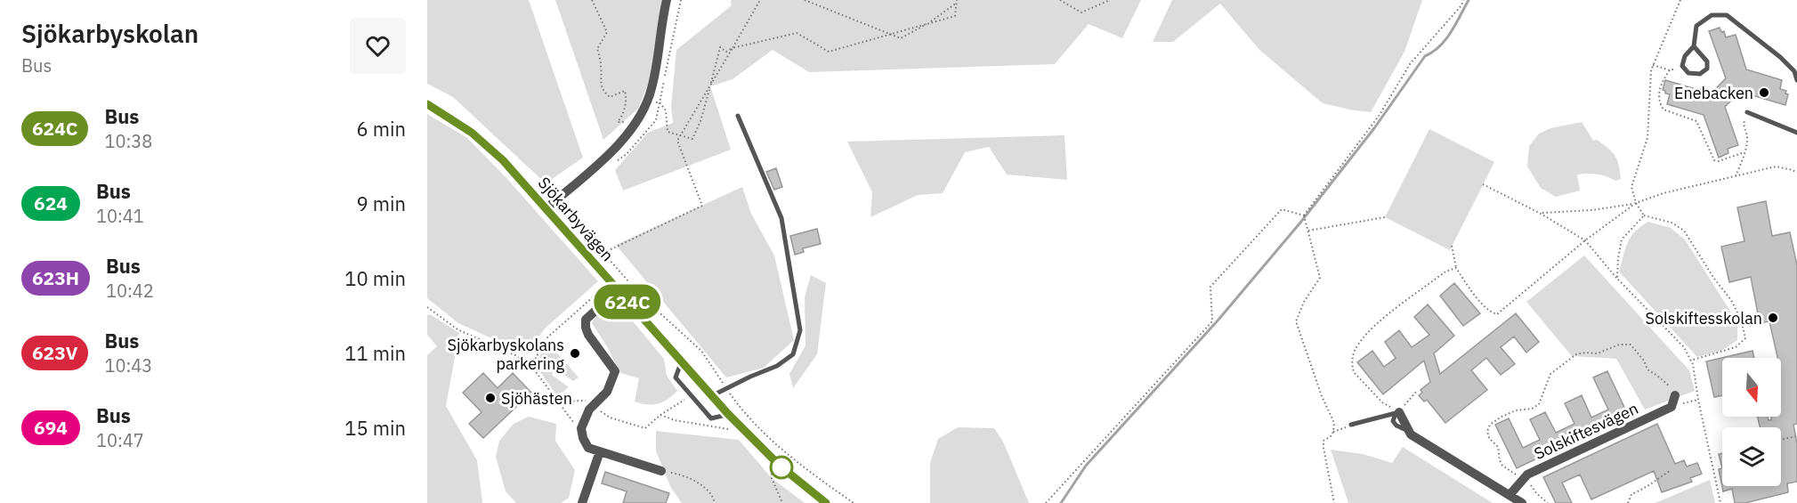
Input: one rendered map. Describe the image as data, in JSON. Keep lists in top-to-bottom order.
{
  "streets": {
    "street": ["Sjökarbyvägen", "Solskiftesvägen"]
  },
  "places": [
    "Enebacken",
    "Solskiftesskolan",
    "Sjökarbyskolans parkering",
    "Sjöhästen"
  ],
  "lines": ["bus line 624C"],
  "north": "bottom",
  "page": {
    "heading": ["Sjökarbyskolan", "Bus"],
    "on_map": "624C",
    "list": [
      {
        "mark": "624C",
        "name": "Bus",
        "note": "10:38",
        "value": "6 min"
      },
      {
        "mark": "624",
        "name": "Bus",
        "note": "10:41",
        "value": "9 min"
      },
      {
        "mark": "623H",
        "name": "Bus",
        "note": "10:42",
        "value": "10 min"
      },
      {
        "mark": "623V",
        "name": "Bus",
        "note": "10:43",
        "value": "11 min"
      },
      {
        "mark": "694",
        "name": "Bus",
        "note": "10:47",
        "value": "15 min"
      }
    ]
  }
}
